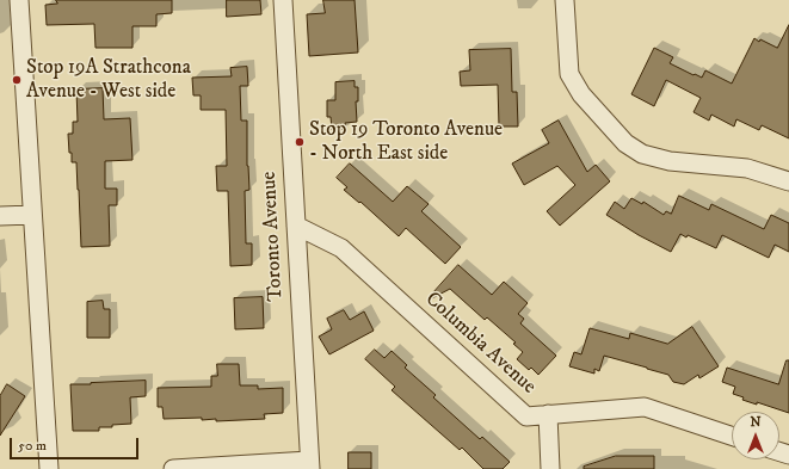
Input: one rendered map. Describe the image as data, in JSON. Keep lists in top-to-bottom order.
{
  "streets": {
    "street": ["Toronto Avenue", "Columbia Avenue"]
  },
  "crossings": [
    ["Toronto Avenue", "Columbia Avenue"]
  ],
  "places": ["Stop 19A Strathcona Avenue - West side", "Stop 19 Toronto Avenue - North East side"],
  "scale_bar": "50 m",
  "north": "top"
}
